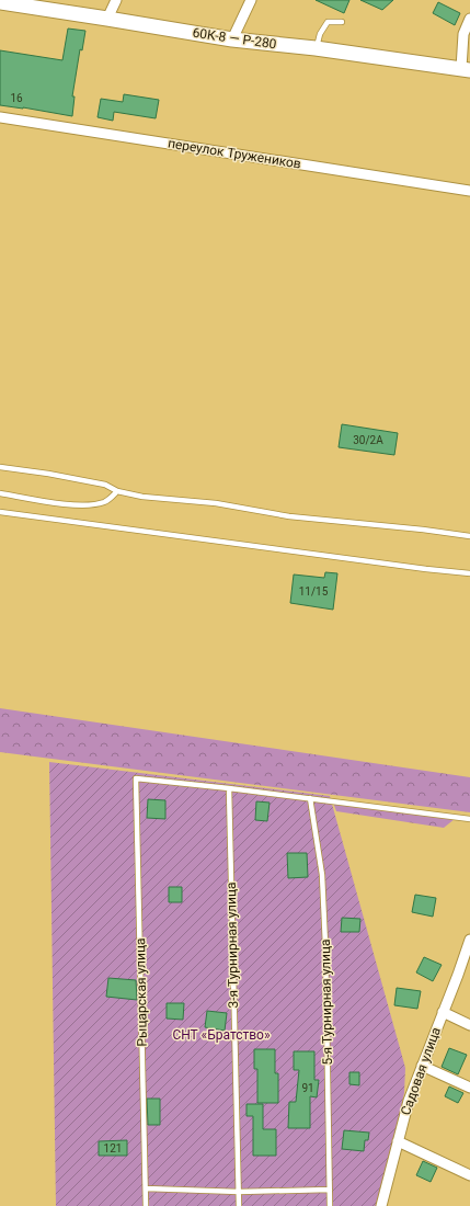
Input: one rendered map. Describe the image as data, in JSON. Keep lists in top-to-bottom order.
{
  "streets": {
    "street": ["60К-8 — Р-280", "переулок Тружеников", "Садовая улица"],
    "lane": ["3-я Турнирная улица", "Рыцарская улица", "5-я Турнирная улица"]
  },
  "crossings": [
    ["3-я Турнирная улица", "Рыцарская улица"]
  ],
  "parks": ["СНТ «Братство»"],
  "house_numbers": [
    "16",
    "30/2А",
    "11/15",
    "91",
    "121"
  ]
}
